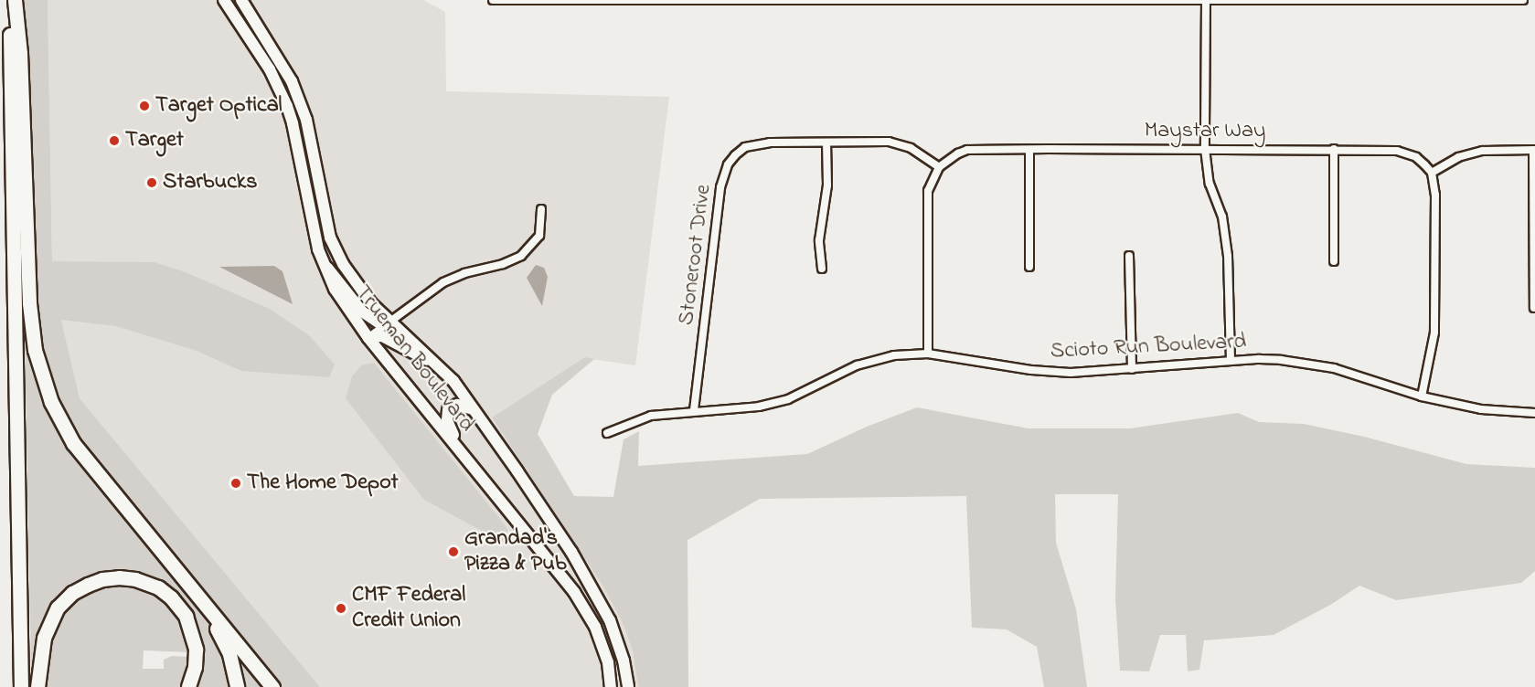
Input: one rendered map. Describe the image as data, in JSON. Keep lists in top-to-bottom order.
{
  "streets": {
    "main road": ["Trueman Boulevard"],
    "street": ["Maystar Way", "Stoneroot Drive", "Scioto Run Boulevard"]
  },
  "crossings": [
    ["Maystar Way", "Stoneroot Drive"],
    ["Stoneroot Drive", "Scioto Run Boulevard"]
  ],
  "places": [
    "Target Optical",
    "Target",
    "Starbucks",
    "The Home Depot",
    "Grandad's Pizza & Pub",
    "CMF Federal Credit Union"
  ]
}
